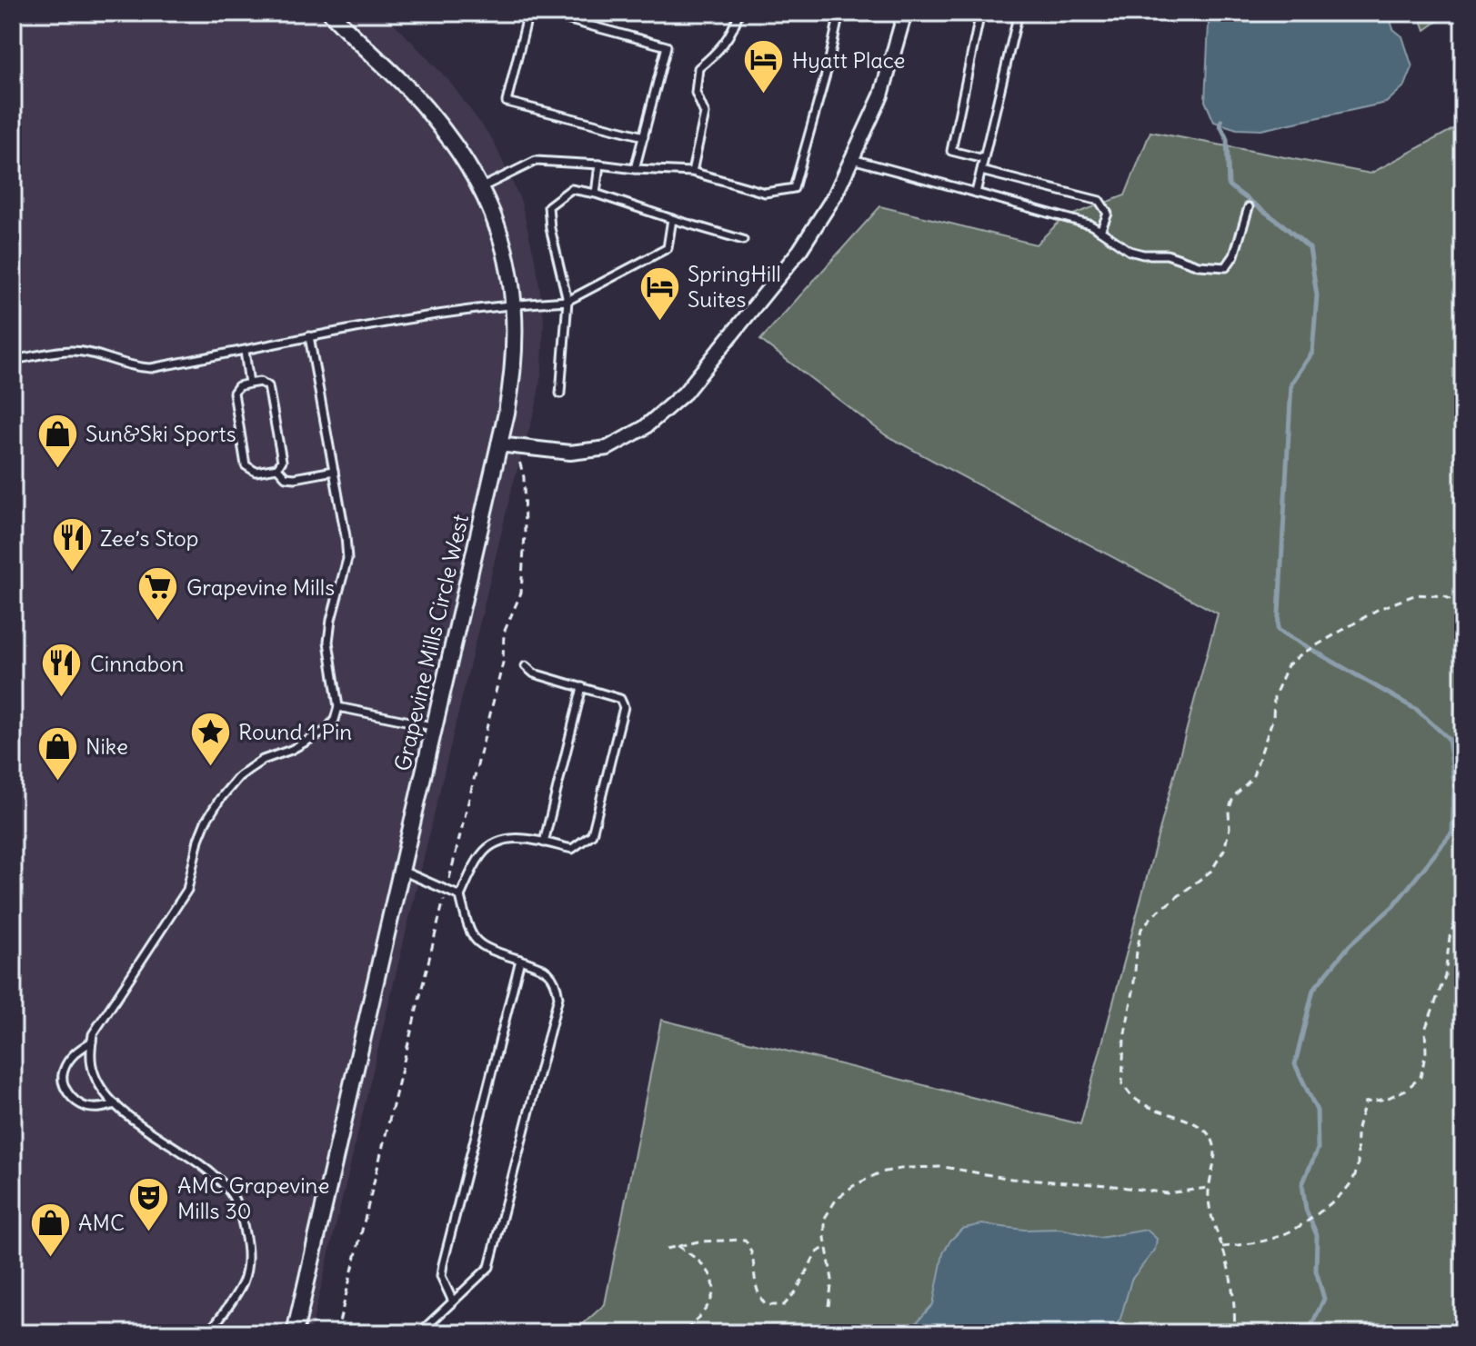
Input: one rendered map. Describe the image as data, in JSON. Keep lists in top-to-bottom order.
{
  "streets": {
    "street": ["Grapevine Mills Circle West"]
  },
  "places": {
    "hotel": ["Hyatt Place", "SpringHill Suites"],
    "shop": ["Sun&Ski Sports", "Nike", "AMC"],
    "restaurant": ["Zee’s Stop", "Cinnabon"],
    "supermarket": ["Grapevine Mills"],
    "place": ["Round 1 Pin"],
    "theatre": ["AMC Grapevine Mills 30"]
  }
}
